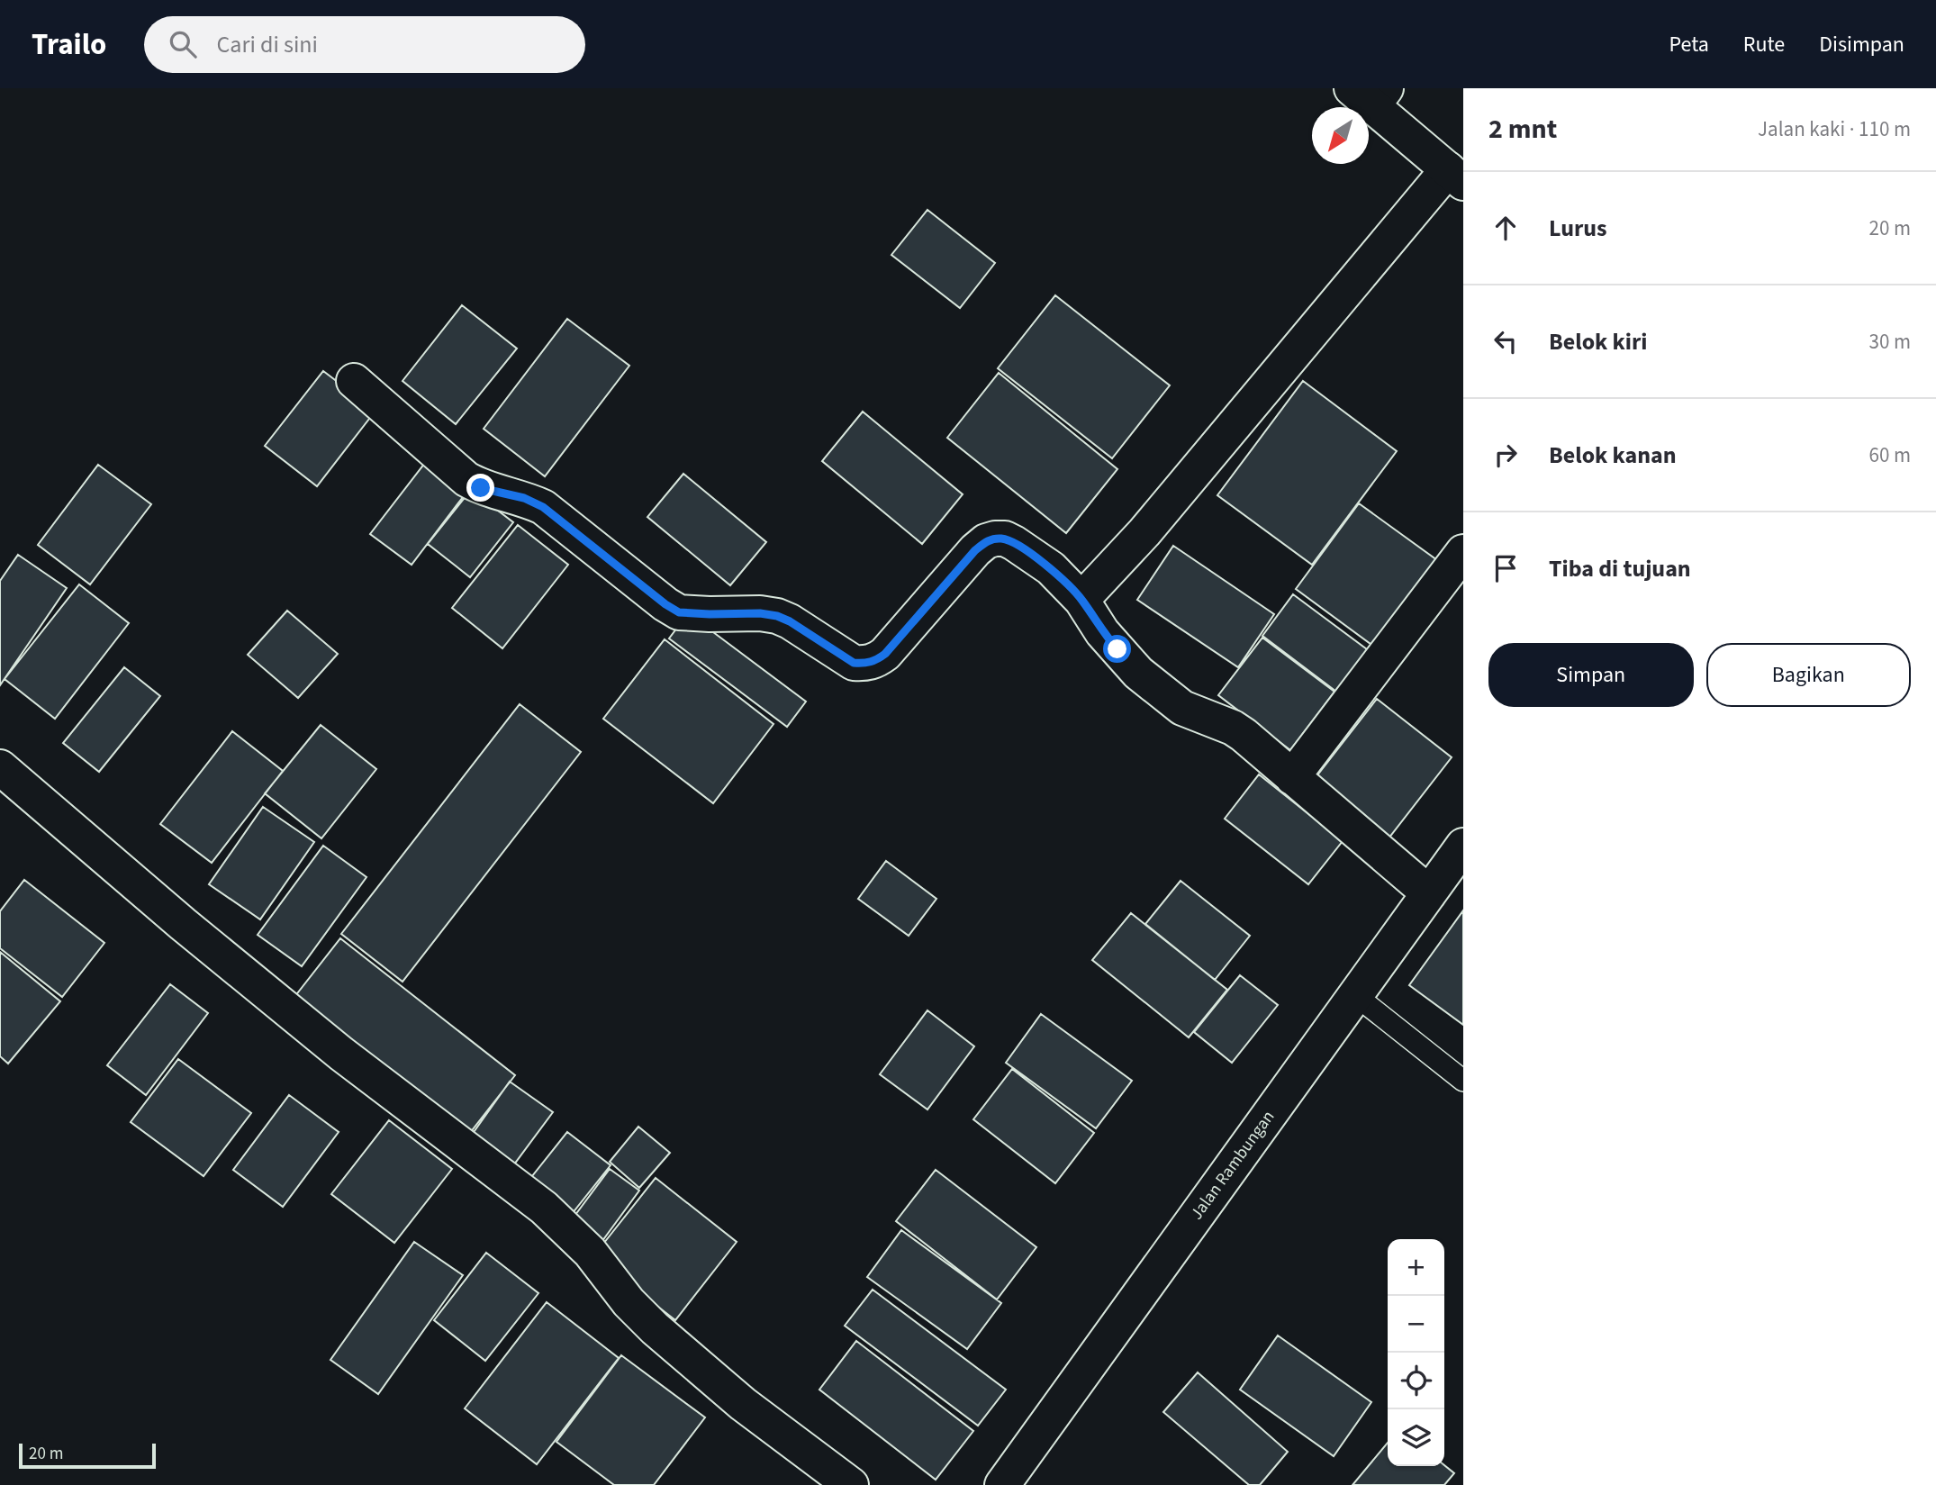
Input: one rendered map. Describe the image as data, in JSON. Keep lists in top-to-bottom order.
{
  "streets": {
    "main road": ["Jalan Rambungan"]
  },
  "scale_bar": "20 m",
  "north": "bottom left",
  "page": {
    "header": "Trailo",
    "search": "Cari di sini",
    "nav": ["Peta", "Rute", "Disimpan"],
    "heading": ["2 mnt", "Jalan kaki · 110 m"],
    "list": [
      ["Lurus", "20 m"],
      ["Belok kiri", "30 m"],
      ["Belok kanan", "60 m"],
      "Tiba di tujuan"
    ],
    "buttons": ["Simpan", "Bagikan"],
    "map_buttons": ["+", "−"],
    "scale": "20 m"
  }
}
